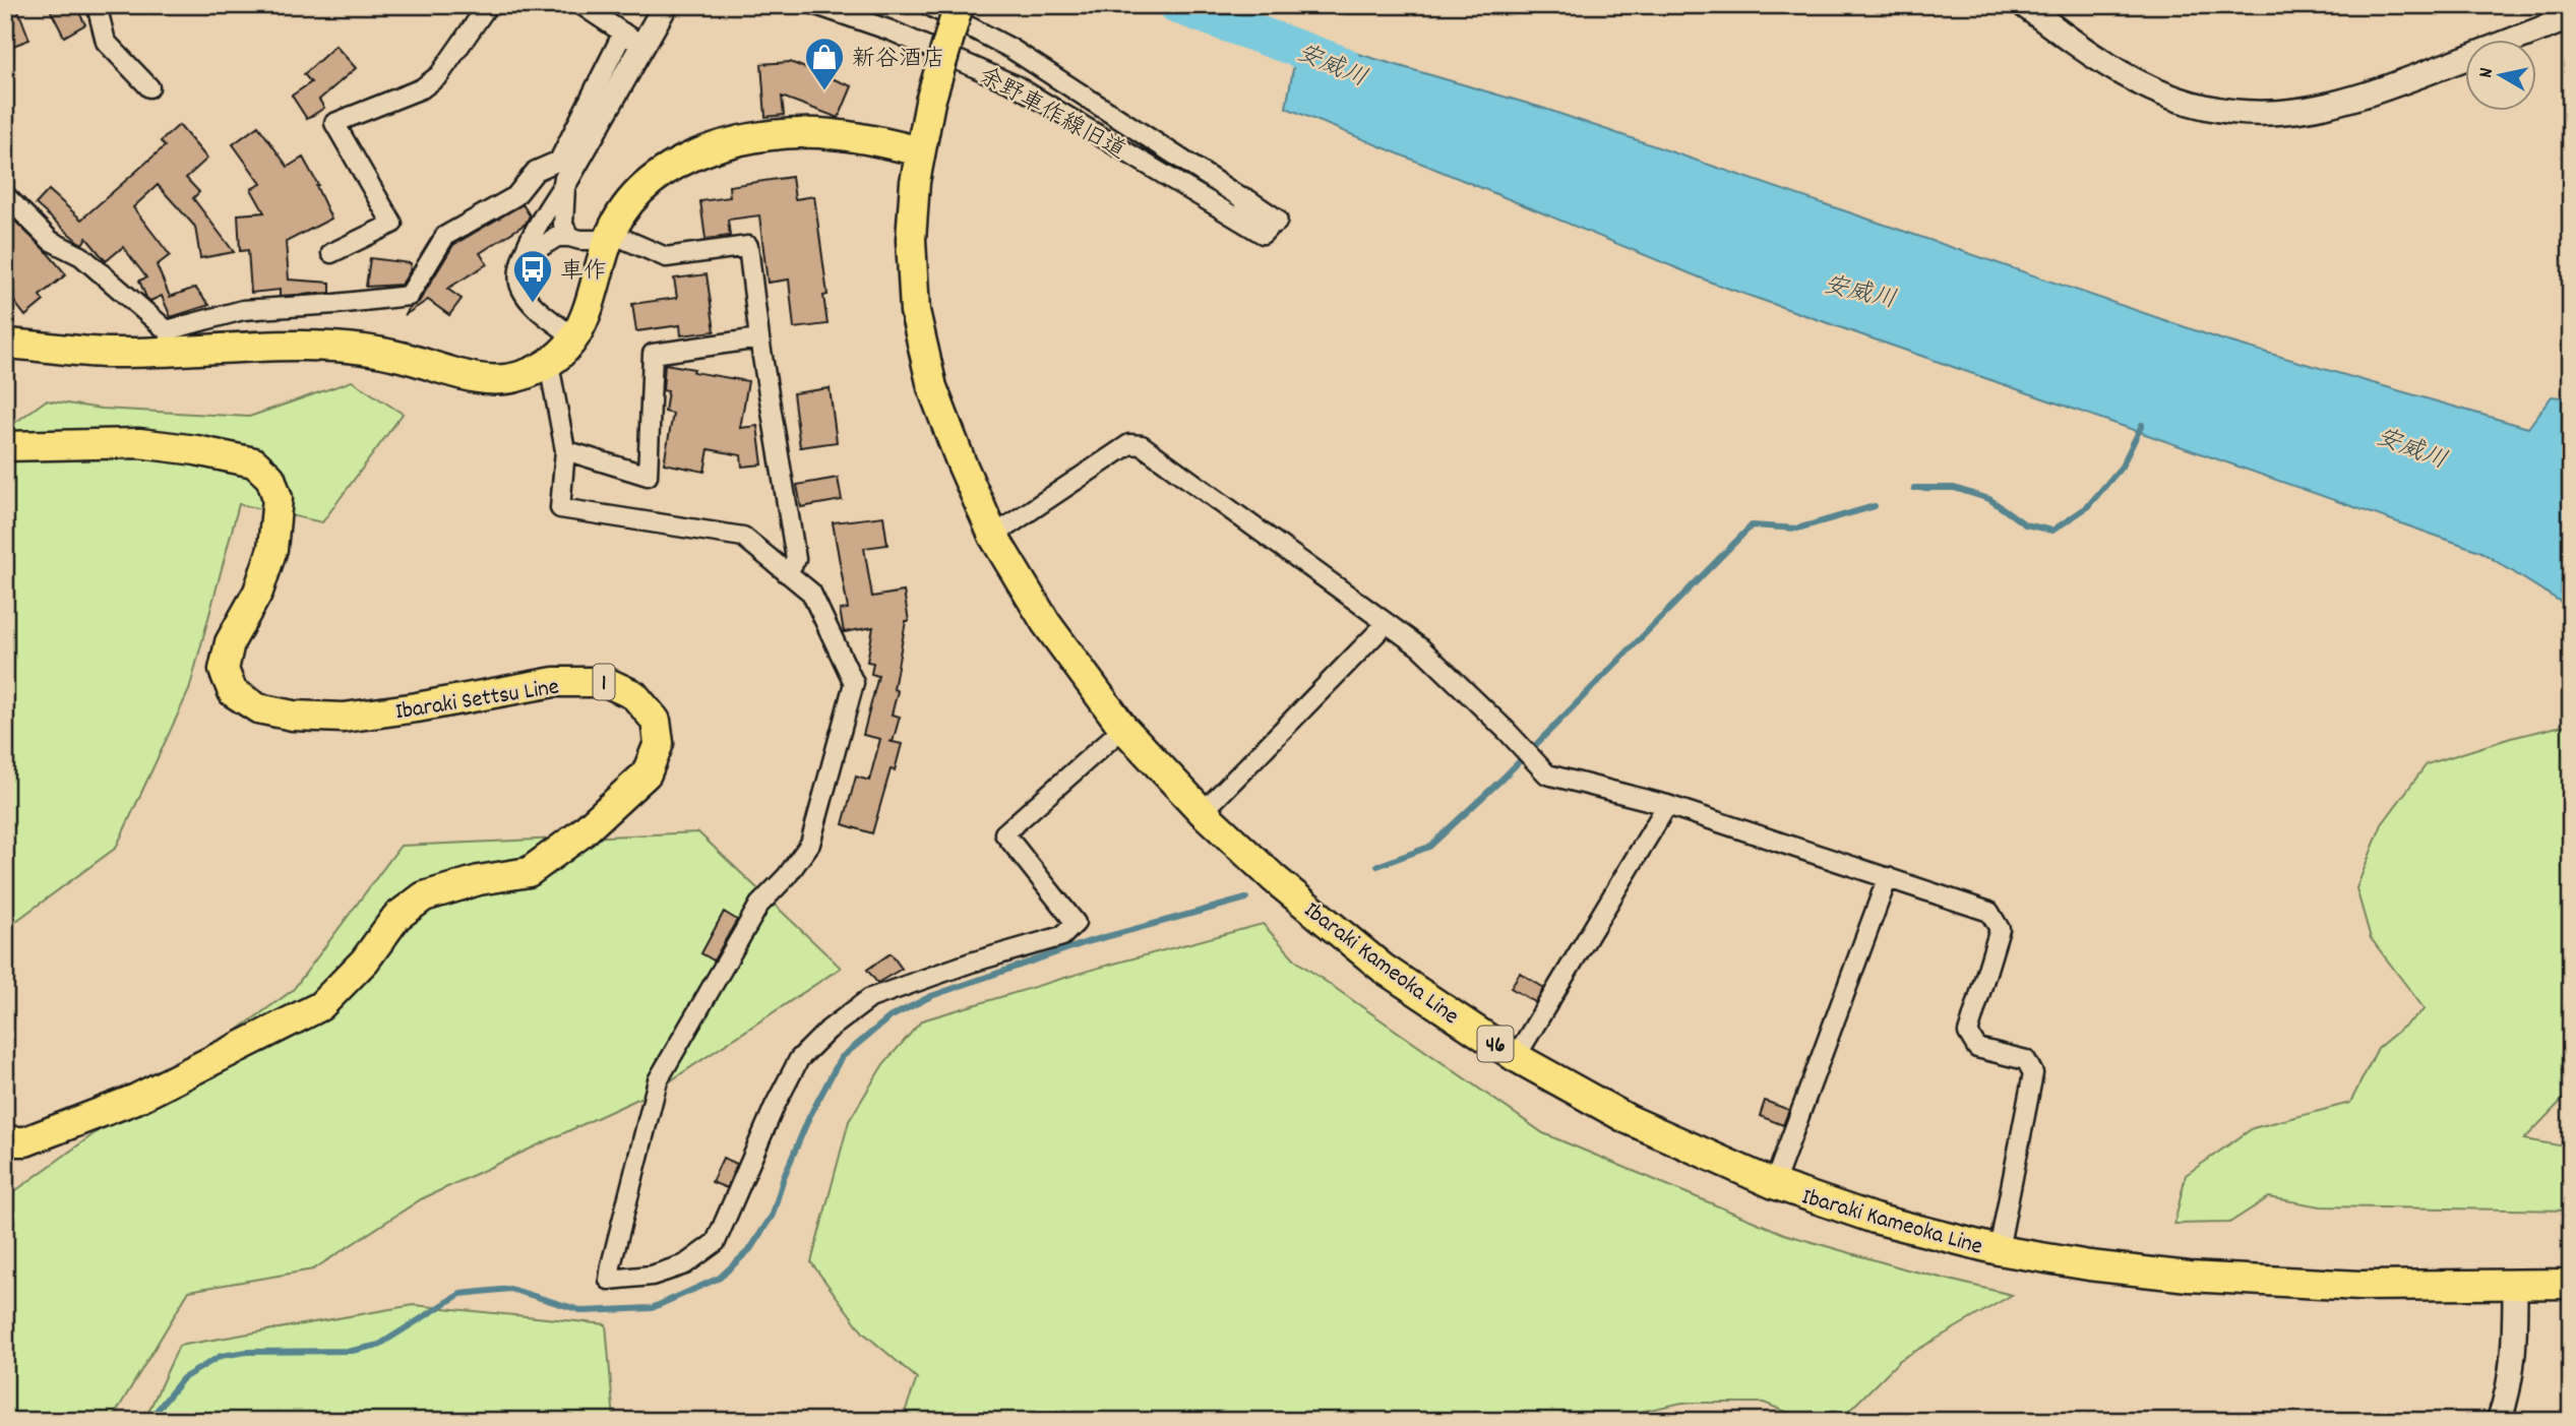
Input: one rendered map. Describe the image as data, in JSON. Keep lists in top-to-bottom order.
{
  "streets": {
    "main road": [
      "1",
      "Ibaraki Settsu Line",
      "Ibaraki Kameoka Line",
      "46"
    ],
    "street": ["余野車作線旧道"]
  },
  "water": ["安威川"],
  "places": {
    "shop": ["新谷酒店"],
    "bus stop": ["車作"]
  },
  "north": "left"
}
